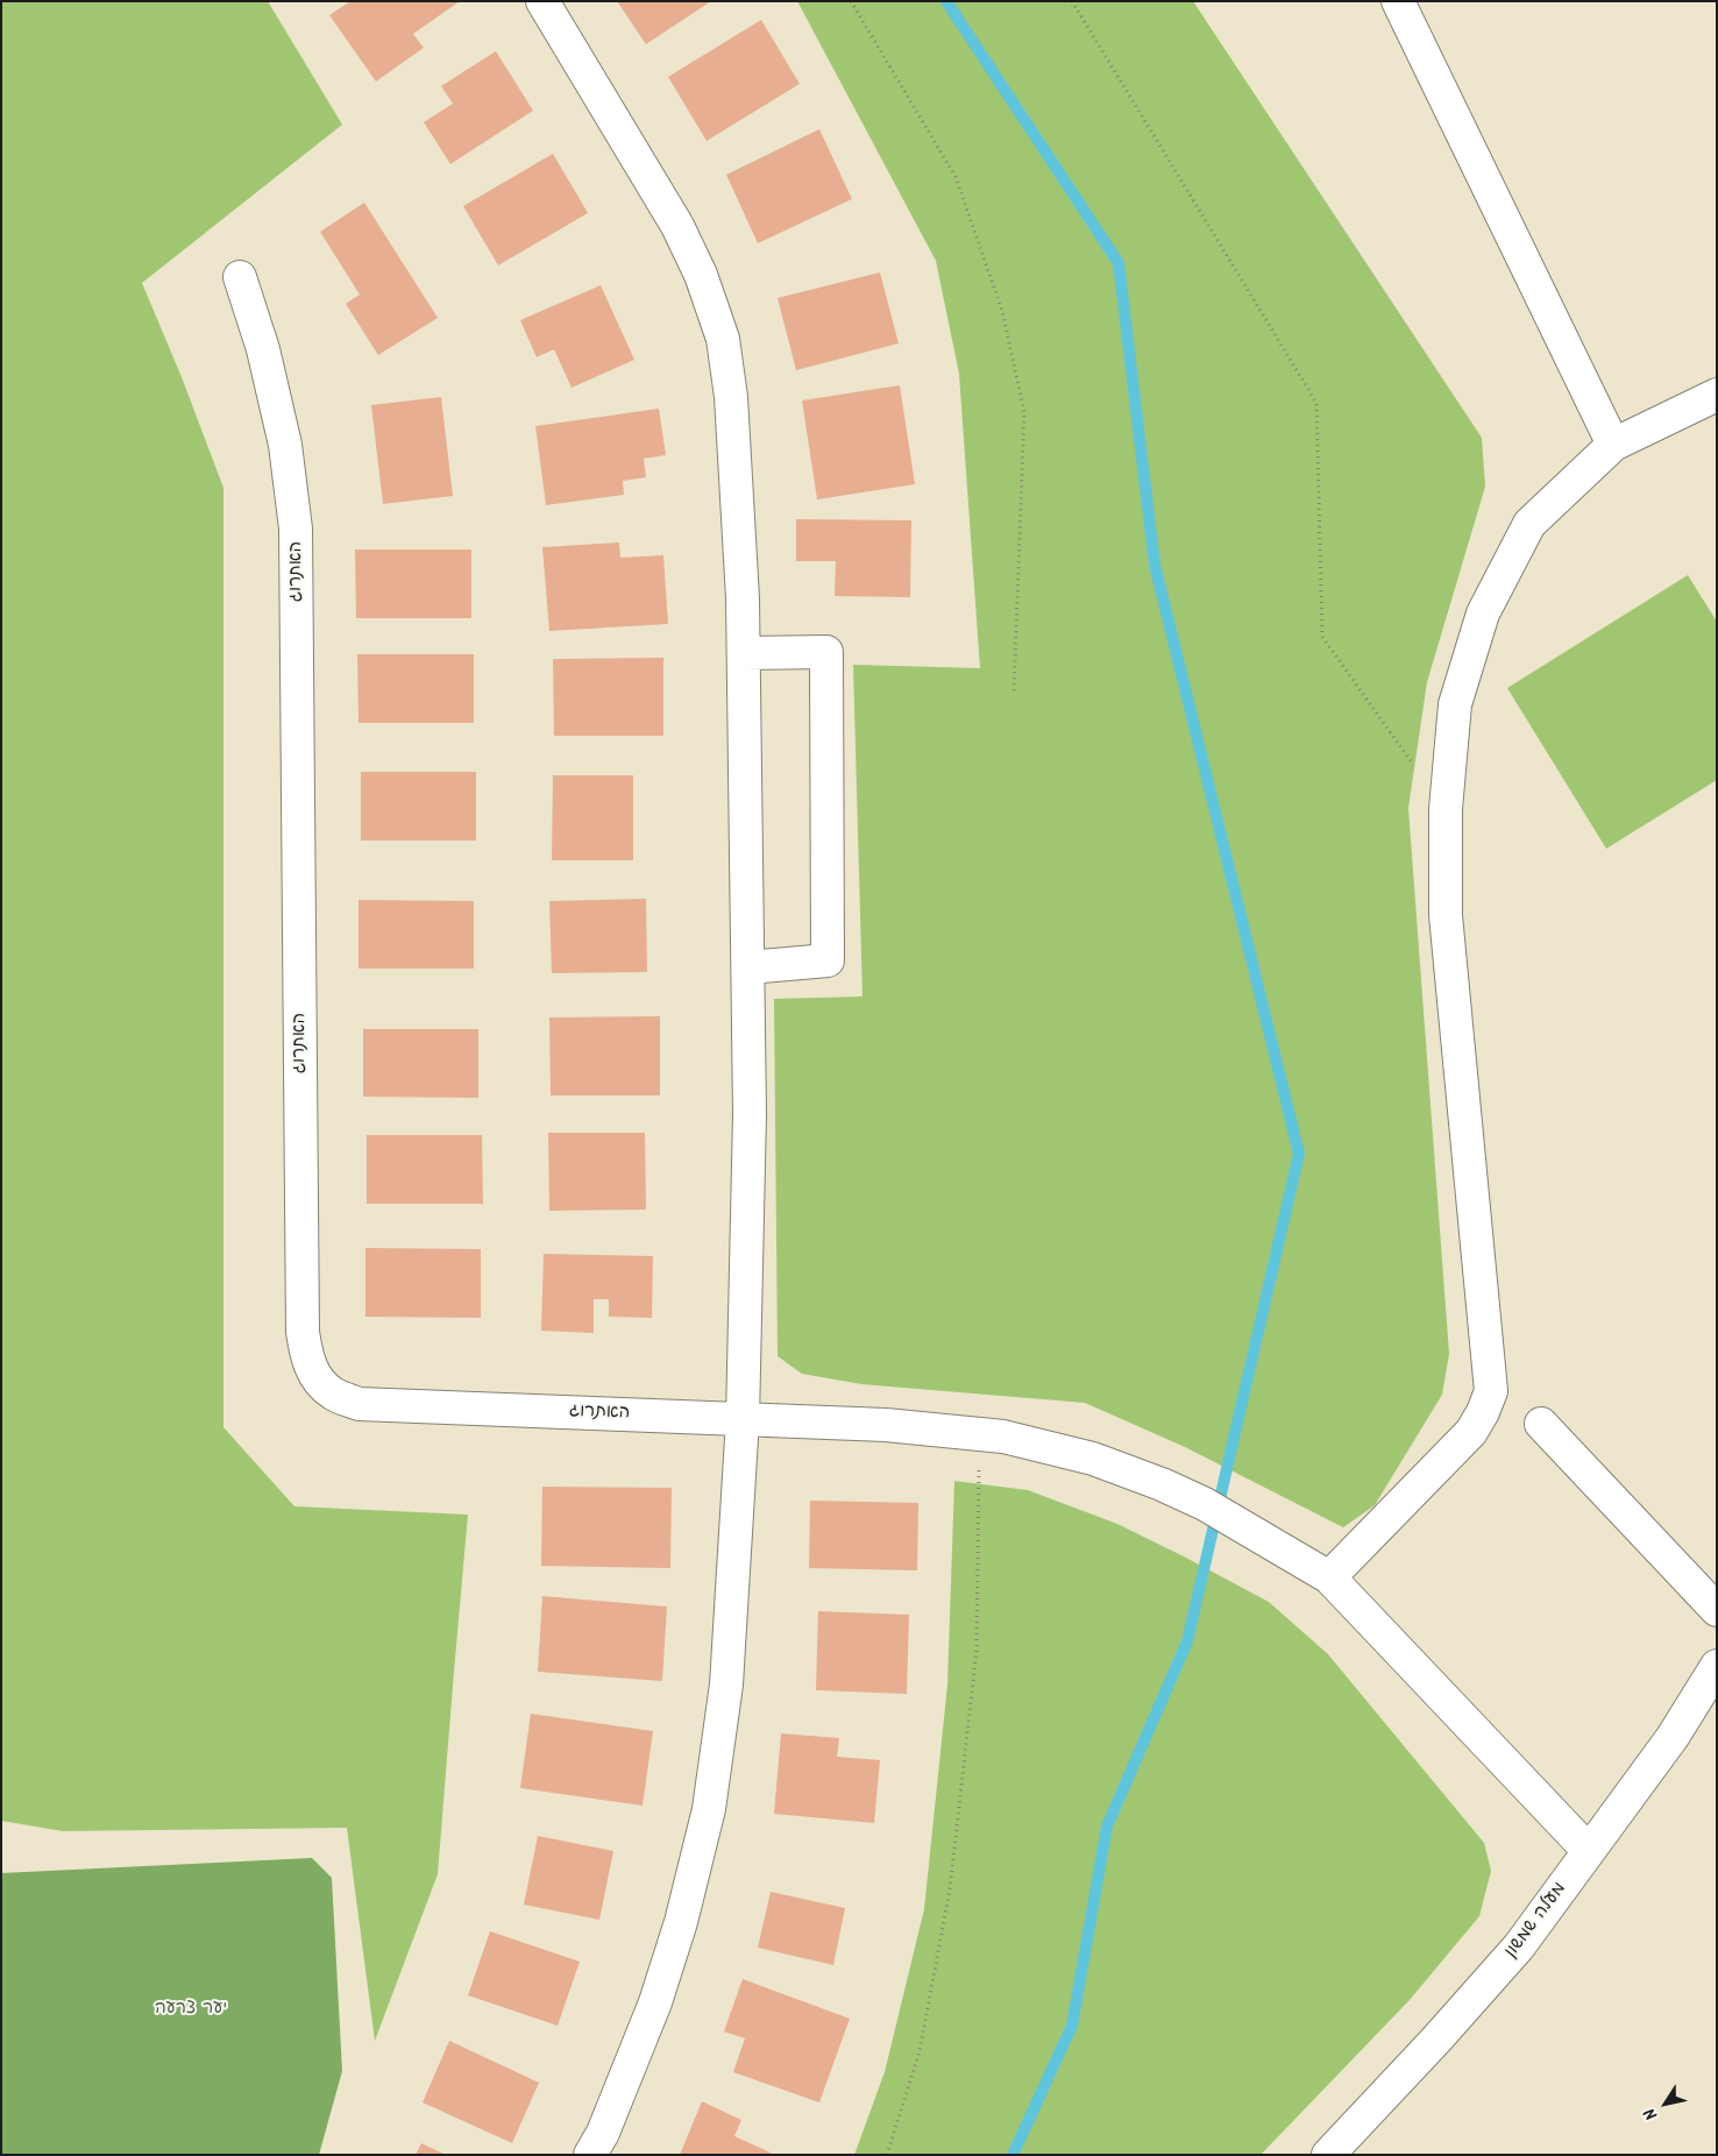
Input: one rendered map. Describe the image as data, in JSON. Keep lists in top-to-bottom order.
{
  "streets": {
    "street": ["האתרוג", "מעלה שמשון"]
  },
  "crossings": [
    ["האתרוג", "מעלה שמשון"]
  ],
  "parks": ["יער צרעה"],
  "north": "bottom left"
}
